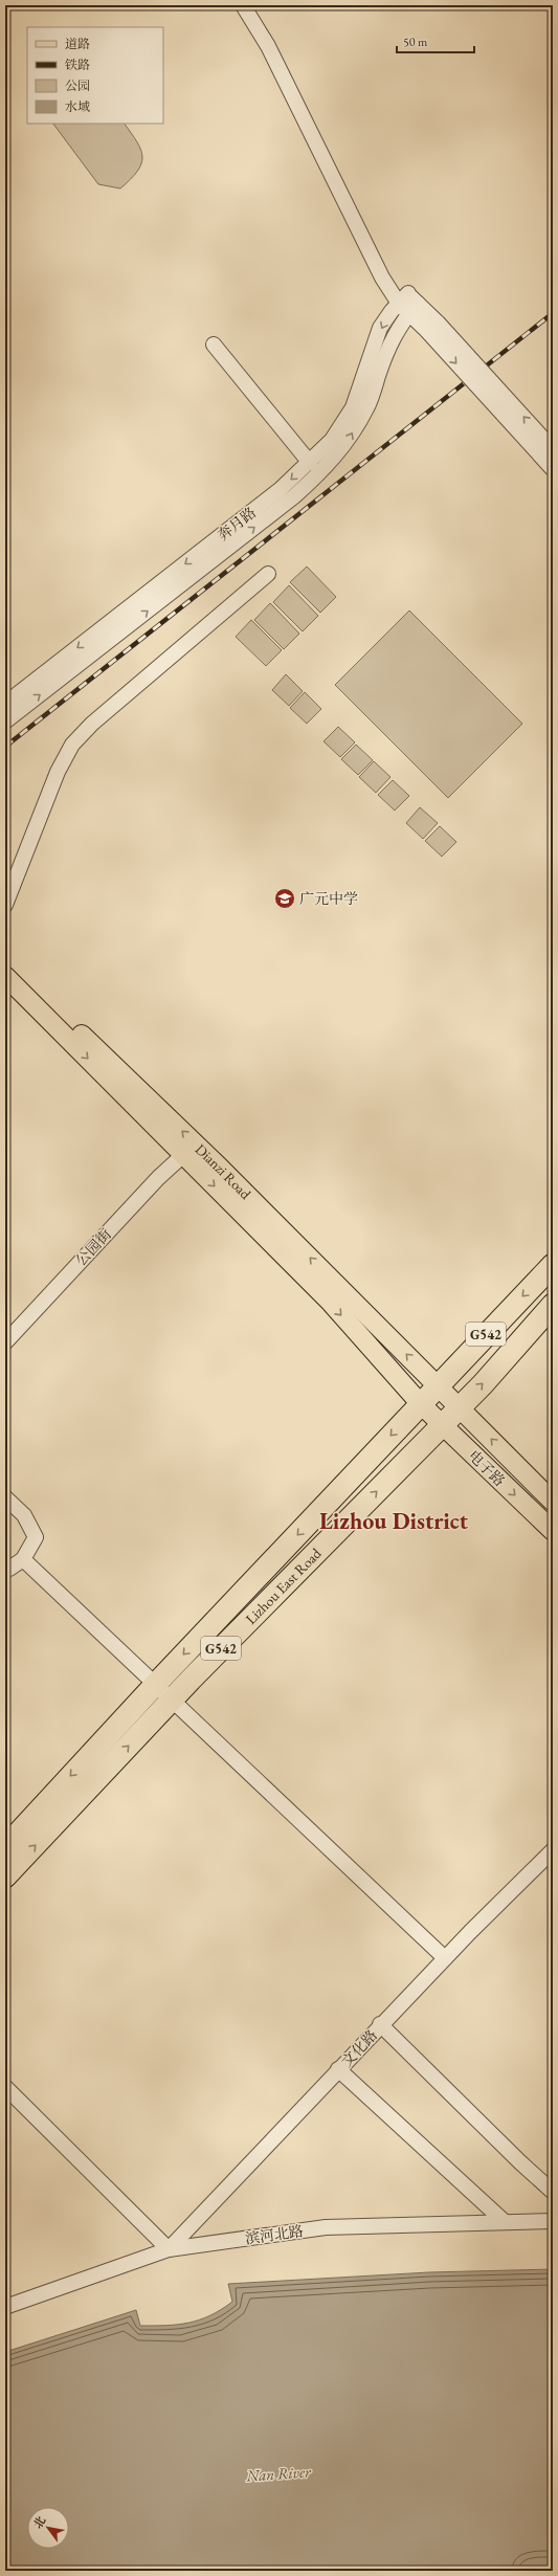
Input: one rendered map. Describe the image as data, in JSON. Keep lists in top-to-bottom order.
{
  "streets": {
    "highway": ["G542", "Lizhou East Road"],
    "main road": ["Dianzi Road", "电子路"],
    "street": [
      "奔月路",
      "公园街",
      "文化路",
      "滨河北路"
    ]
  },
  "crossings": [
    ["Dianzi Road", "公园街"],
    ["Dianzi Road", "G542"],
    ["Dianzi Road", "电子路"],
    ["Dianzi Road", "Lizhou East Road"],
    ["G542", "电子路"],
    ["G542", "Lizhou East Road"],
    ["电子路", "Lizhou East Road"],
    ["文化路", "滨河北路"]
  ],
  "districts": ["Lizhou District"],
  "water": ["Nan River"],
  "places": {
    "school or university": ["广元中学"]
  },
  "legend": [
    "道路",
    "铁路",
    "公园",
    "水域"
  ],
  "scale_bar": "50 m",
  "north": "top left"
}
